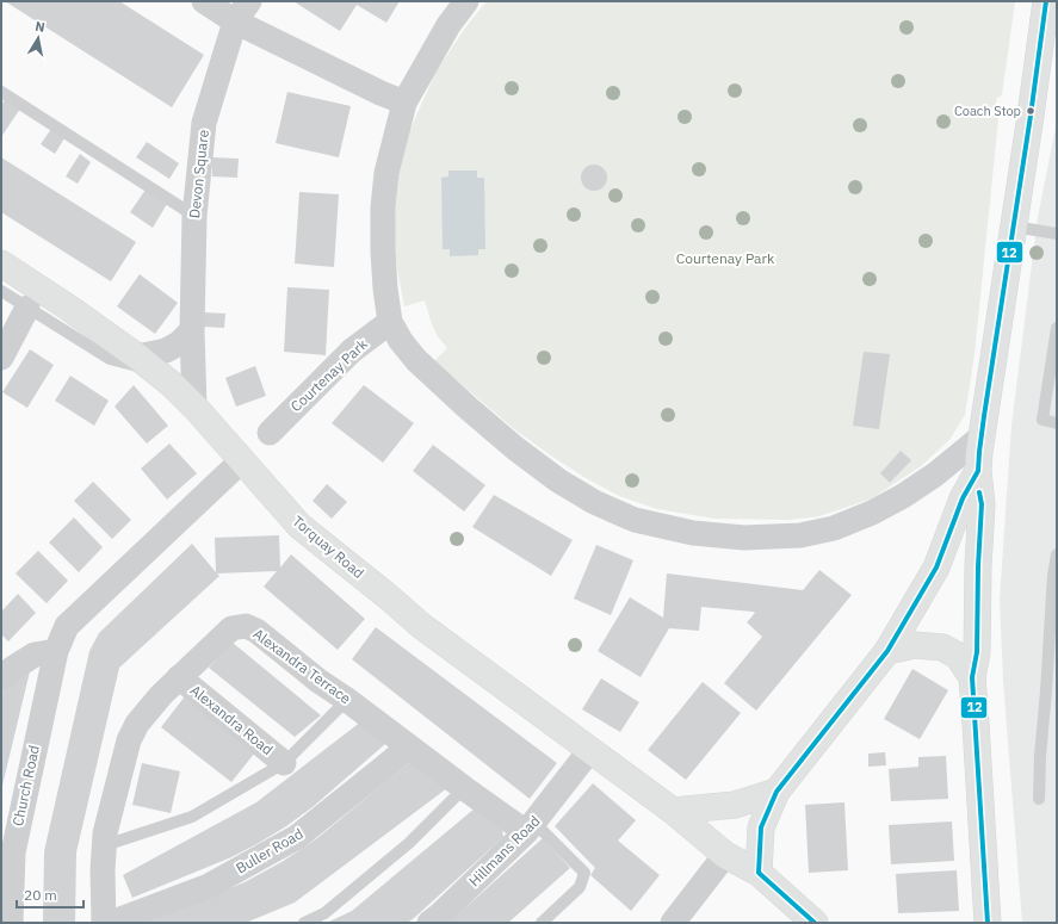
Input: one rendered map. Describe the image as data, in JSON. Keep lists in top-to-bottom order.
{
  "streets": {
    "main road": ["Torquay Road"],
    "street": [
      "Devon Square",
      "Courtenay Park",
      "Alexandra Terrace",
      "Alexandra Road",
      "Church Road",
      "Buller Road",
      "Hillmans Road"
    ]
  },
  "crossings": [
    ["Devon Square", "Torquay Road"],
    ["Torquay Road", "Church Road"],
    ["Torquay Road", "Hillmans Road"],
    ["Alexandra Terrace", "Alexandra Road"],
    ["Alexandra Terrace", "Buller Road"],
    ["Alexandra Terrace", "Hillmans Road"]
  ],
  "parks": ["Courtenay Park"],
  "places": ["Coach Stop"],
  "lines": ["transit line 12"],
  "scale_bar": "20 m",
  "north": "top"
}
